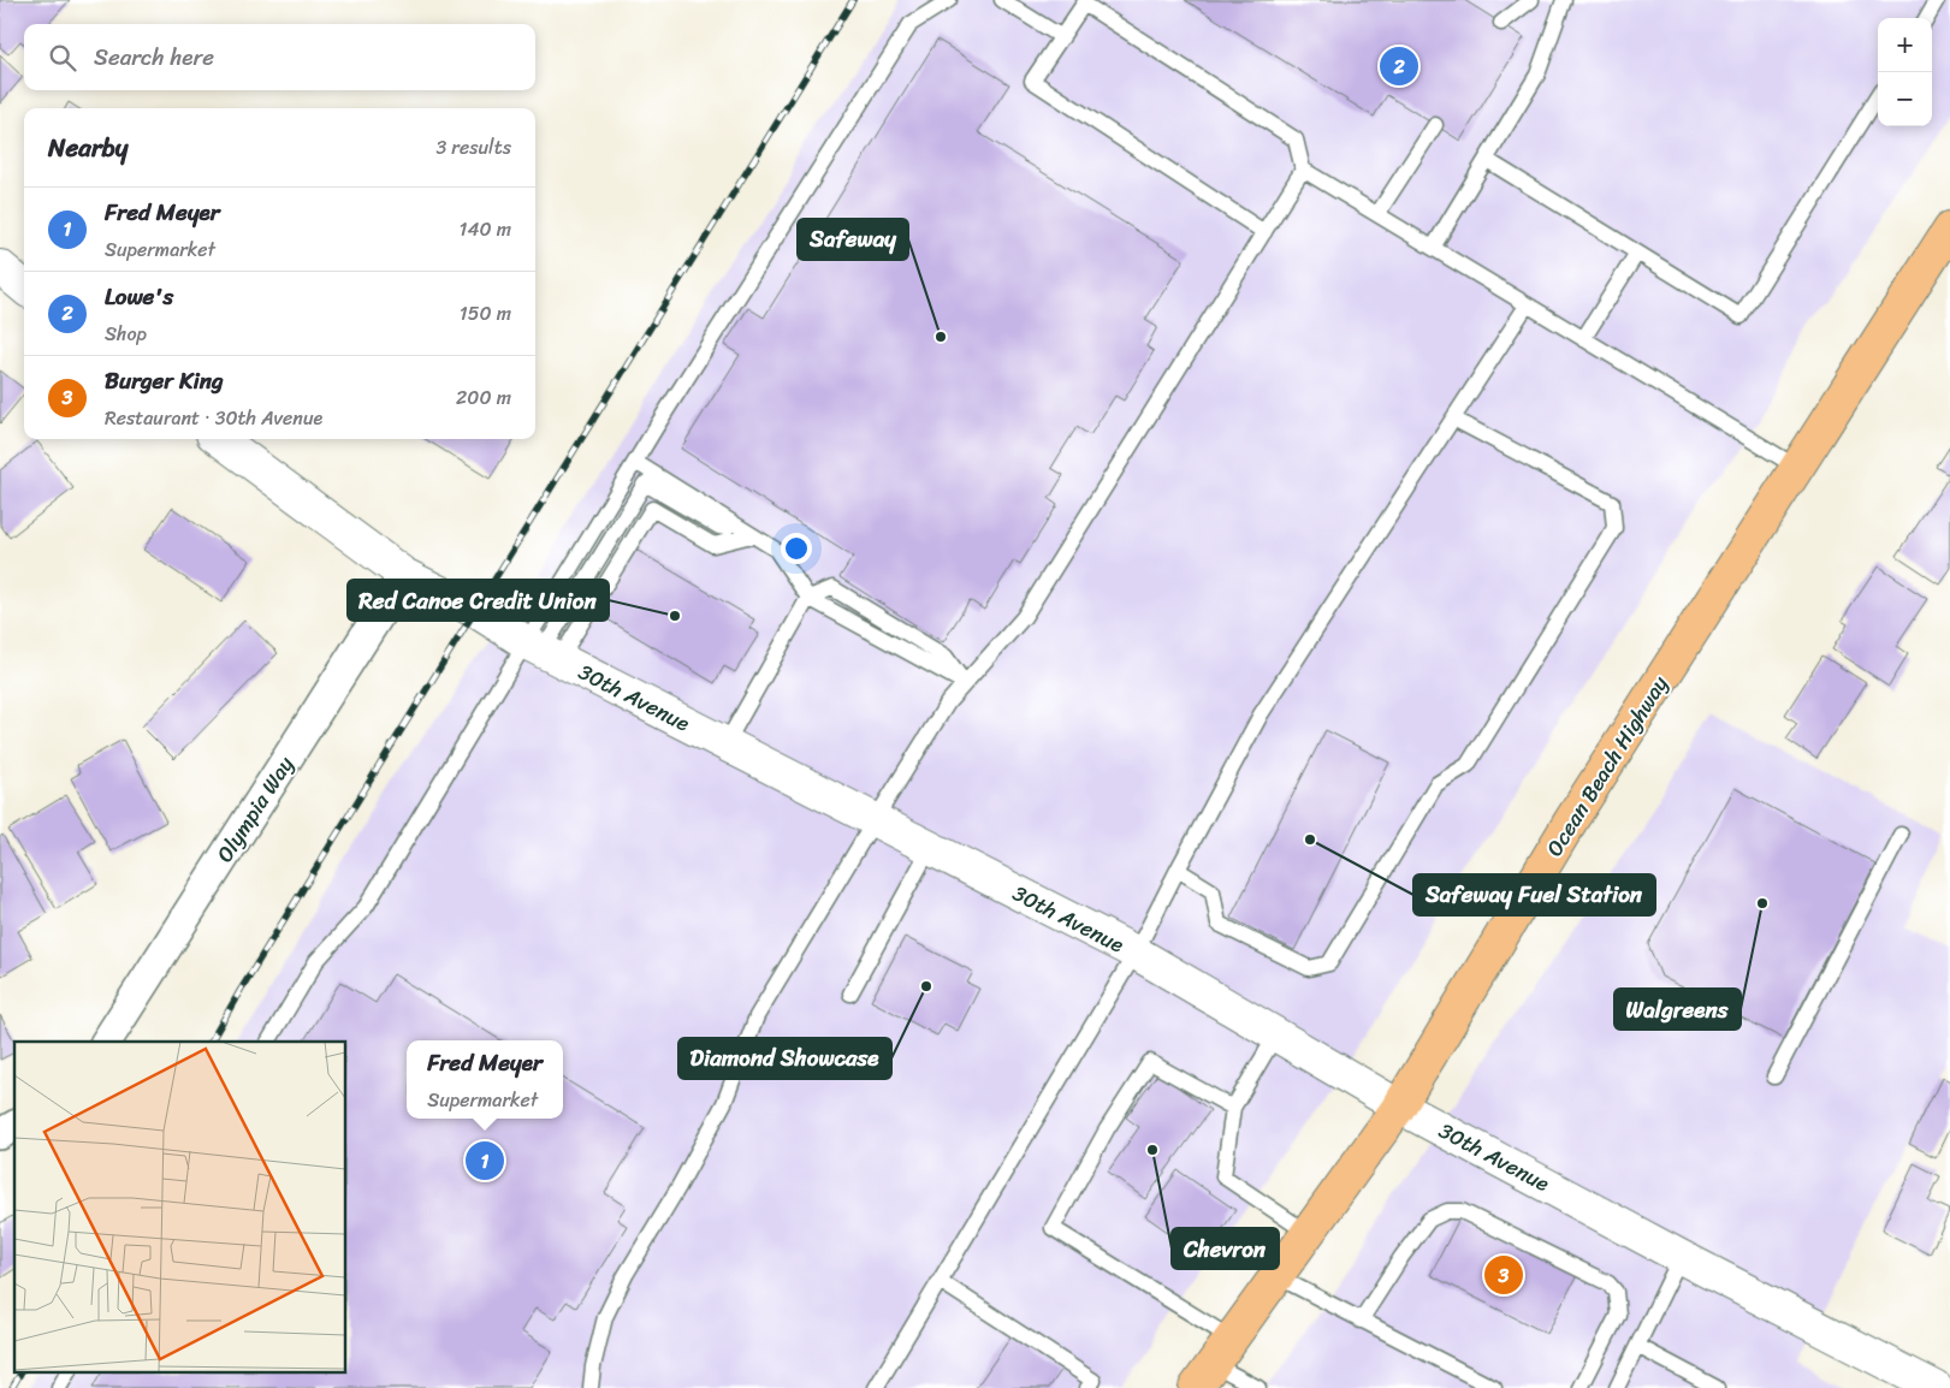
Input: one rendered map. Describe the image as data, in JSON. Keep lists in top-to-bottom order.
{
  "streets": {
    "main road": ["Ocean Beach Highway"],
    "street": ["30th Avenue", "Olympia Way"]
  },
  "crossings": [
    ["30th Avenue", "Ocean Beach Highway"],
    ["30th Avenue", "Olympia Way"]
  ],
  "places": [
    "Safeway",
    "Red Canoe Credit Union",
    "Safeway Fuel Station",
    "Walgreens",
    "Diamond Showcase",
    "Chevron"
  ],
  "page": {
    "map_buttons": ["+", "−"],
    "search": "Search here",
    "pins": ["2", "1", "3"],
    "heading": ["Nearby", "3 results"],
    "list": [
      {
        "mark": "1",
        "name": "Fred Meyer",
        "note": "Supermarket",
        "value": "140 m"
      },
      {
        "mark": "2",
        "name": "Lowe's",
        "note": "Shop",
        "value": "150 m"
      },
      {
        "mark": "3",
        "name": "Burger King",
        "note": "Restaurant · 30th Avenue",
        "value": "200 m"
      }
    ],
    "popup": ["Fred Meyer", "Supermarket"]
  }
}
